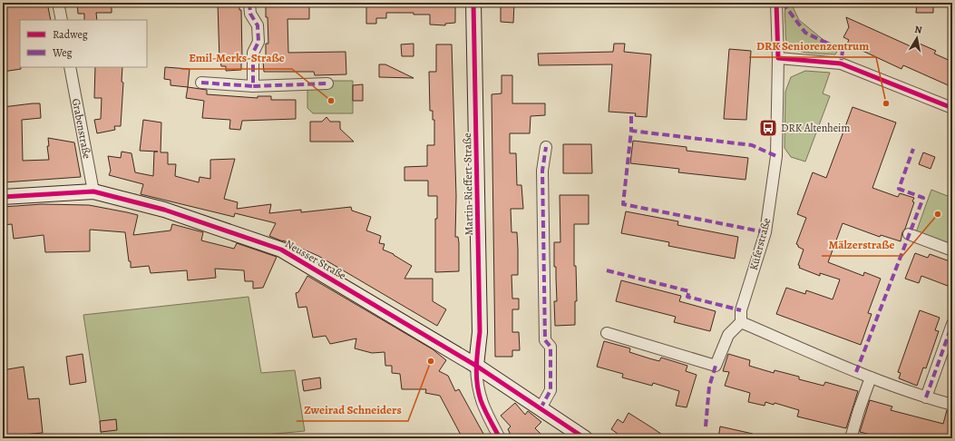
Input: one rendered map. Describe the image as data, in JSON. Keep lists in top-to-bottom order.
{
  "streets": {
    "street": [
      "Grabenstraße",
      "Martin-Rieffert-Straße",
      "Küferstraße",
      "Neusser Straße"
    ]
  },
  "crossings": [
    ["Grabenstraße", "Neusser Straße"],
    ["Martin-Rieffert-Straße", "Neusser Straße"]
  ],
  "places": {
    "other": [
      "Emil-Merks-Straße",
      "DRK Seniorenzentrum",
      "Mälzerstraße",
      "Zweirad Schneiders"
    ],
    "bus stop": ["DRK Altenheim"]
  },
  "legend": ["Radweg", "Weg"],
  "north": "top"
}
